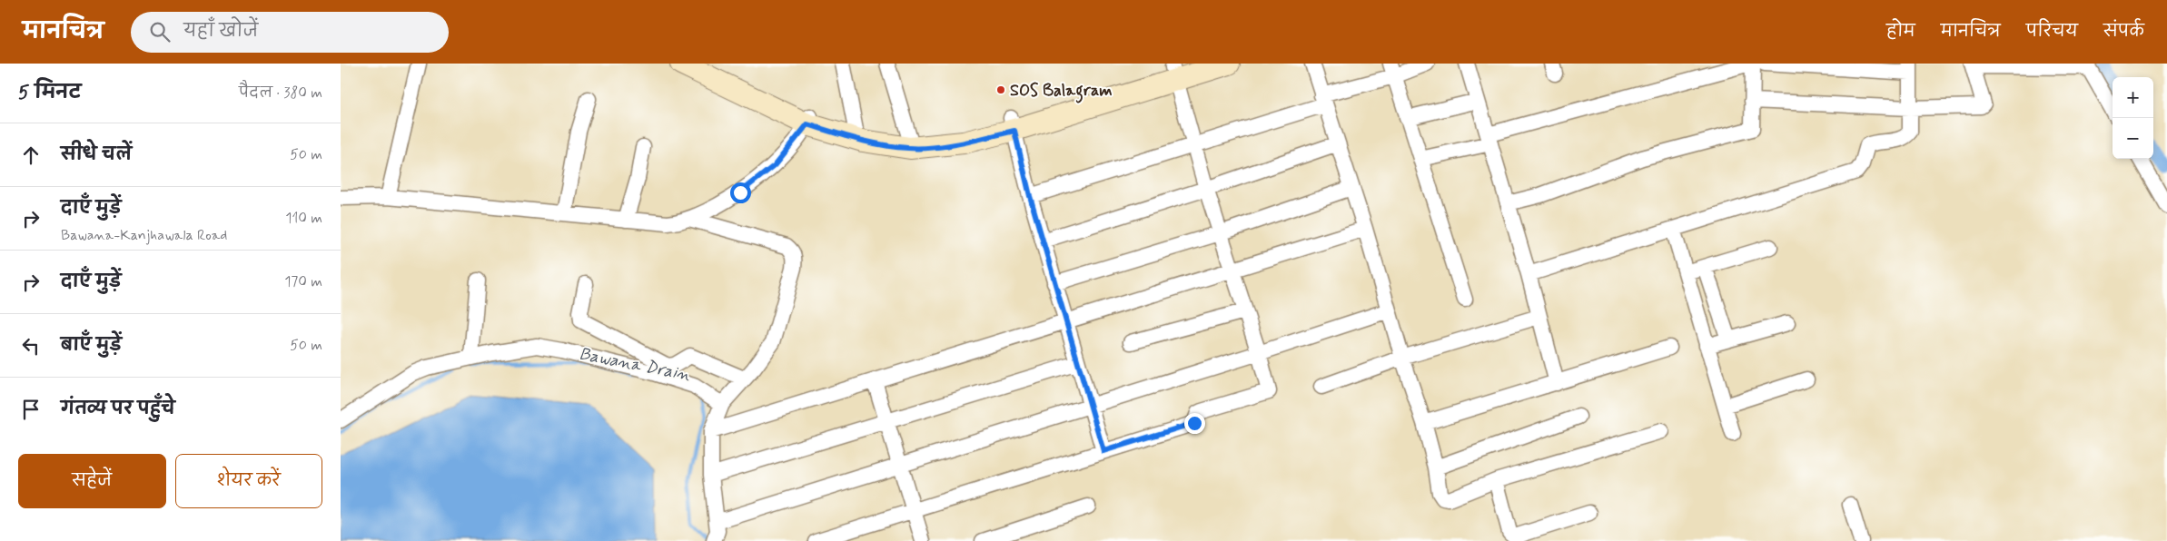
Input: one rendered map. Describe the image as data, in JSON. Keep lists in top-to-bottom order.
{
  "water": ["Bawana Drain"],
  "places": ["SOS Balagram"],
  "page": {
    "header": "मानचित्र",
    "search": "यहाँ खोजें",
    "nav": [
      "होम",
      "मानचित्र",
      "परिचय",
      "संपर्क"
    ],
    "heading": ["5 मिनट", "पैदल · 380 m"],
    "map_buttons": ["+", "−"],
    "list": [
      ["सीधे चलें", "50 m"],
      ["दाएँ मुड़ें", "Bawana-Kanjhawala Road", "110 m"],
      ["दाएँ मुड़ें", "170 m"],
      ["बाएँ मुड़ें", "50 m"],
      "गंतव्य पर पहुँचे"
    ],
    "buttons": ["सहेजें", "शेयर करें"]
  }
}
